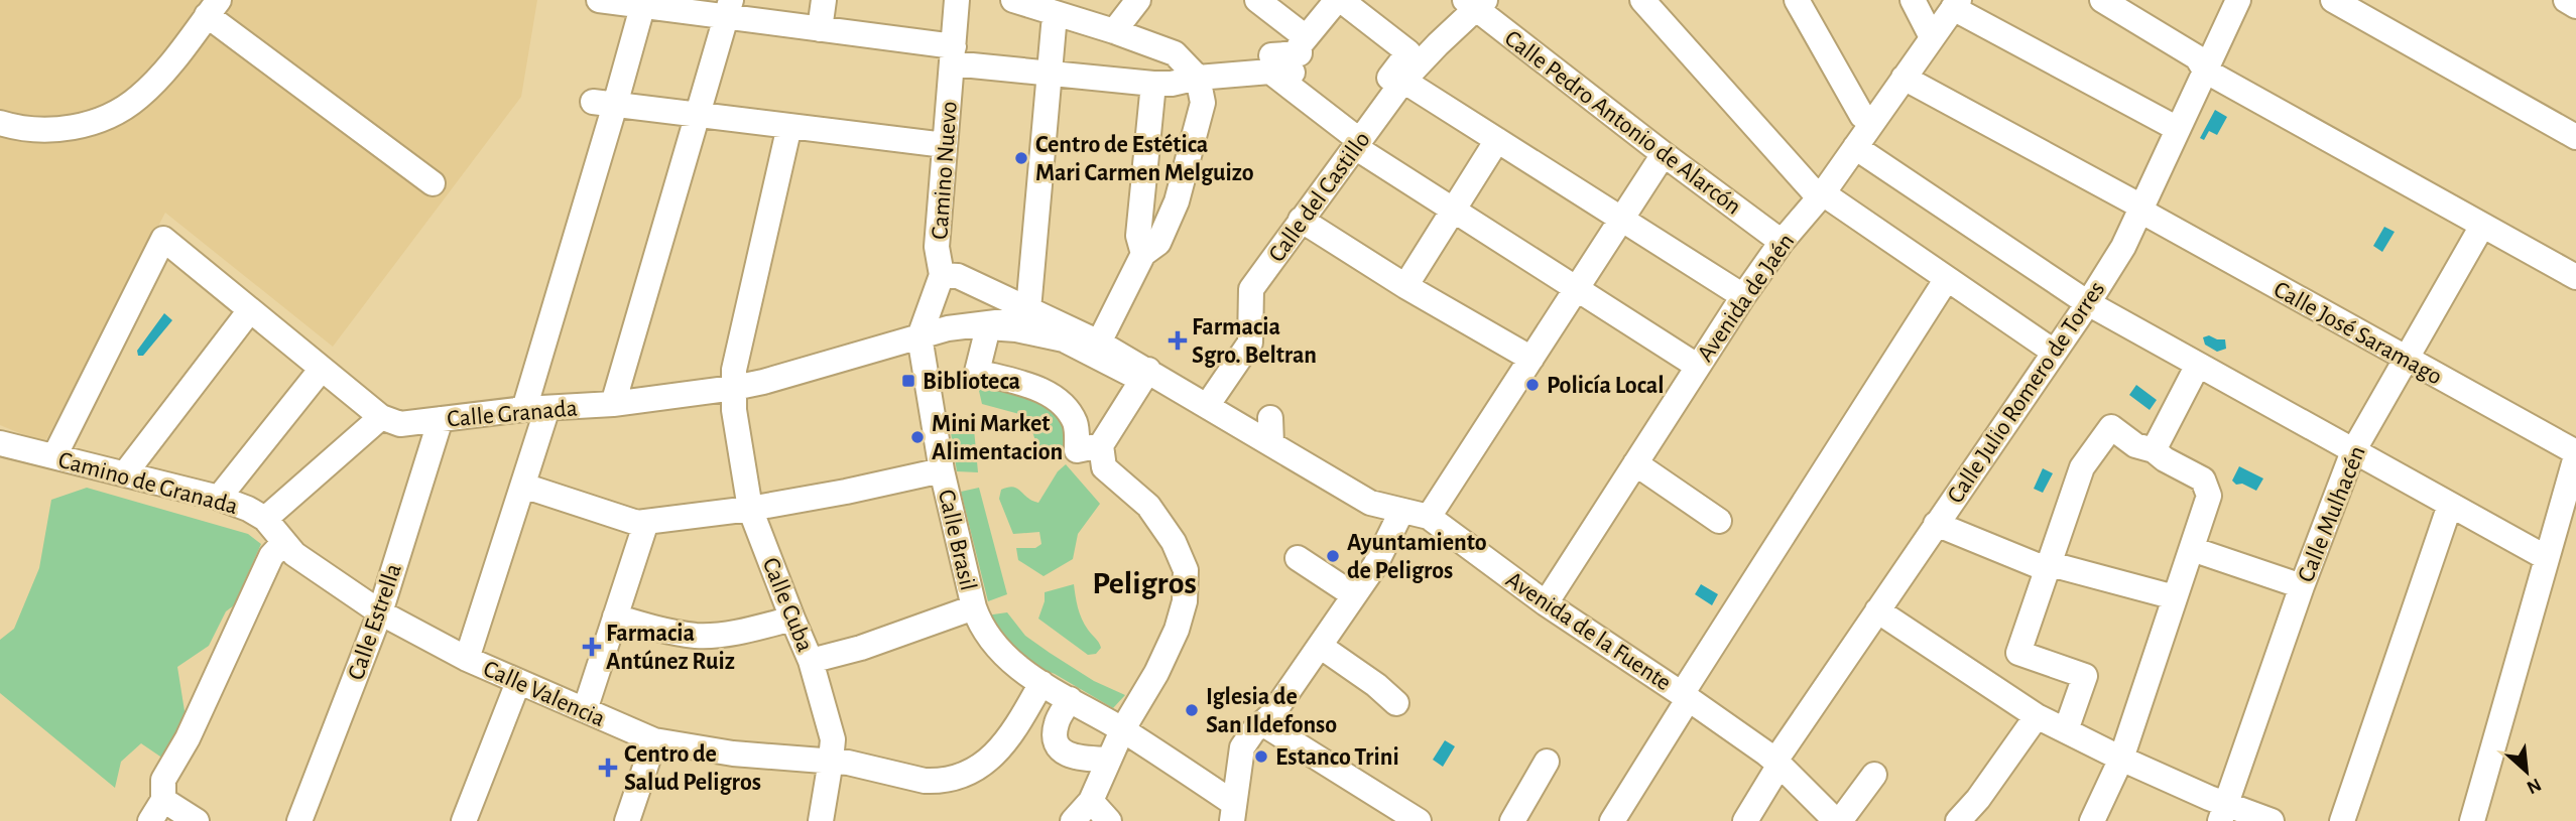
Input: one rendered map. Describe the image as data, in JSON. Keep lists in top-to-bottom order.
{
  "streets": {
    "street": [
      "Calle Pedro Antonio de Alarcón",
      "Camino Nuevo",
      "Calle del Castillo",
      "Avenida de Jaén",
      "Calle José Saramago",
      "Calle Julio Romero de Torres",
      "Calle Granada",
      "Camino de Granada",
      "Calle Mulhacén",
      "Calle Brasil",
      "Calle Cuba",
      "Calle Estrella",
      "Avenida de la Fuente",
      "Calle Valencia"
    ]
  },
  "crossings": [
    ["Calle Pedro Antonio de Alarcón", "Calle del Castillo"],
    ["Calle Pedro Antonio de Alarcón", "Avenida de Jaén"],
    ["Camino Nuevo", "Calle Granada"],
    ["Camino Nuevo", "Calle Brasil"],
    ["Camino Nuevo", "Avenida de la Fuente"],
    ["Calle del Castillo", "Avenida de la Fuente"],
    ["Avenida de Jaén", "Calle José Saramago"],
    ["Avenida de Jaén", "Avenida de la Fuente"],
    ["Calle José Saramago", "Calle Julio Romero de Torres"],
    ["Calle José Saramago", "Calle Mulhacén"],
    ["Calle Julio Romero de Torres", "Avenida de la Fuente"],
    ["Calle Granada", "Calle Brasil"],
    ["Calle Granada", "Calle Cuba"],
    ["Calle Granada", "Calle Estrella"],
    ["Camino de Granada", "Calle Valencia"],
    ["Calle Brasil", "Calle Valencia"],
    ["Calle Cuba", "Calle Valencia"],
    ["Calle Estrella", "Calle Valencia"]
  ],
  "districts": ["Peligros"],
  "places": {
    "other": [
      "Centro de Estética Mari Carmen Melguizo",
      "Policía Local",
      "Mini Market Alimentacion",
      "Ayuntamiento de Peligros",
      "Iglesia de San Ildefonso",
      "Estanco Trini"
    ],
    "health": ["Farmacia Sgro. Beltran", "Farmacia Antúnez Ruiz", "Centro de Salud Peligros"],
    "transit": ["Biblioteca"]
  },
  "north": "bottom right"
}
